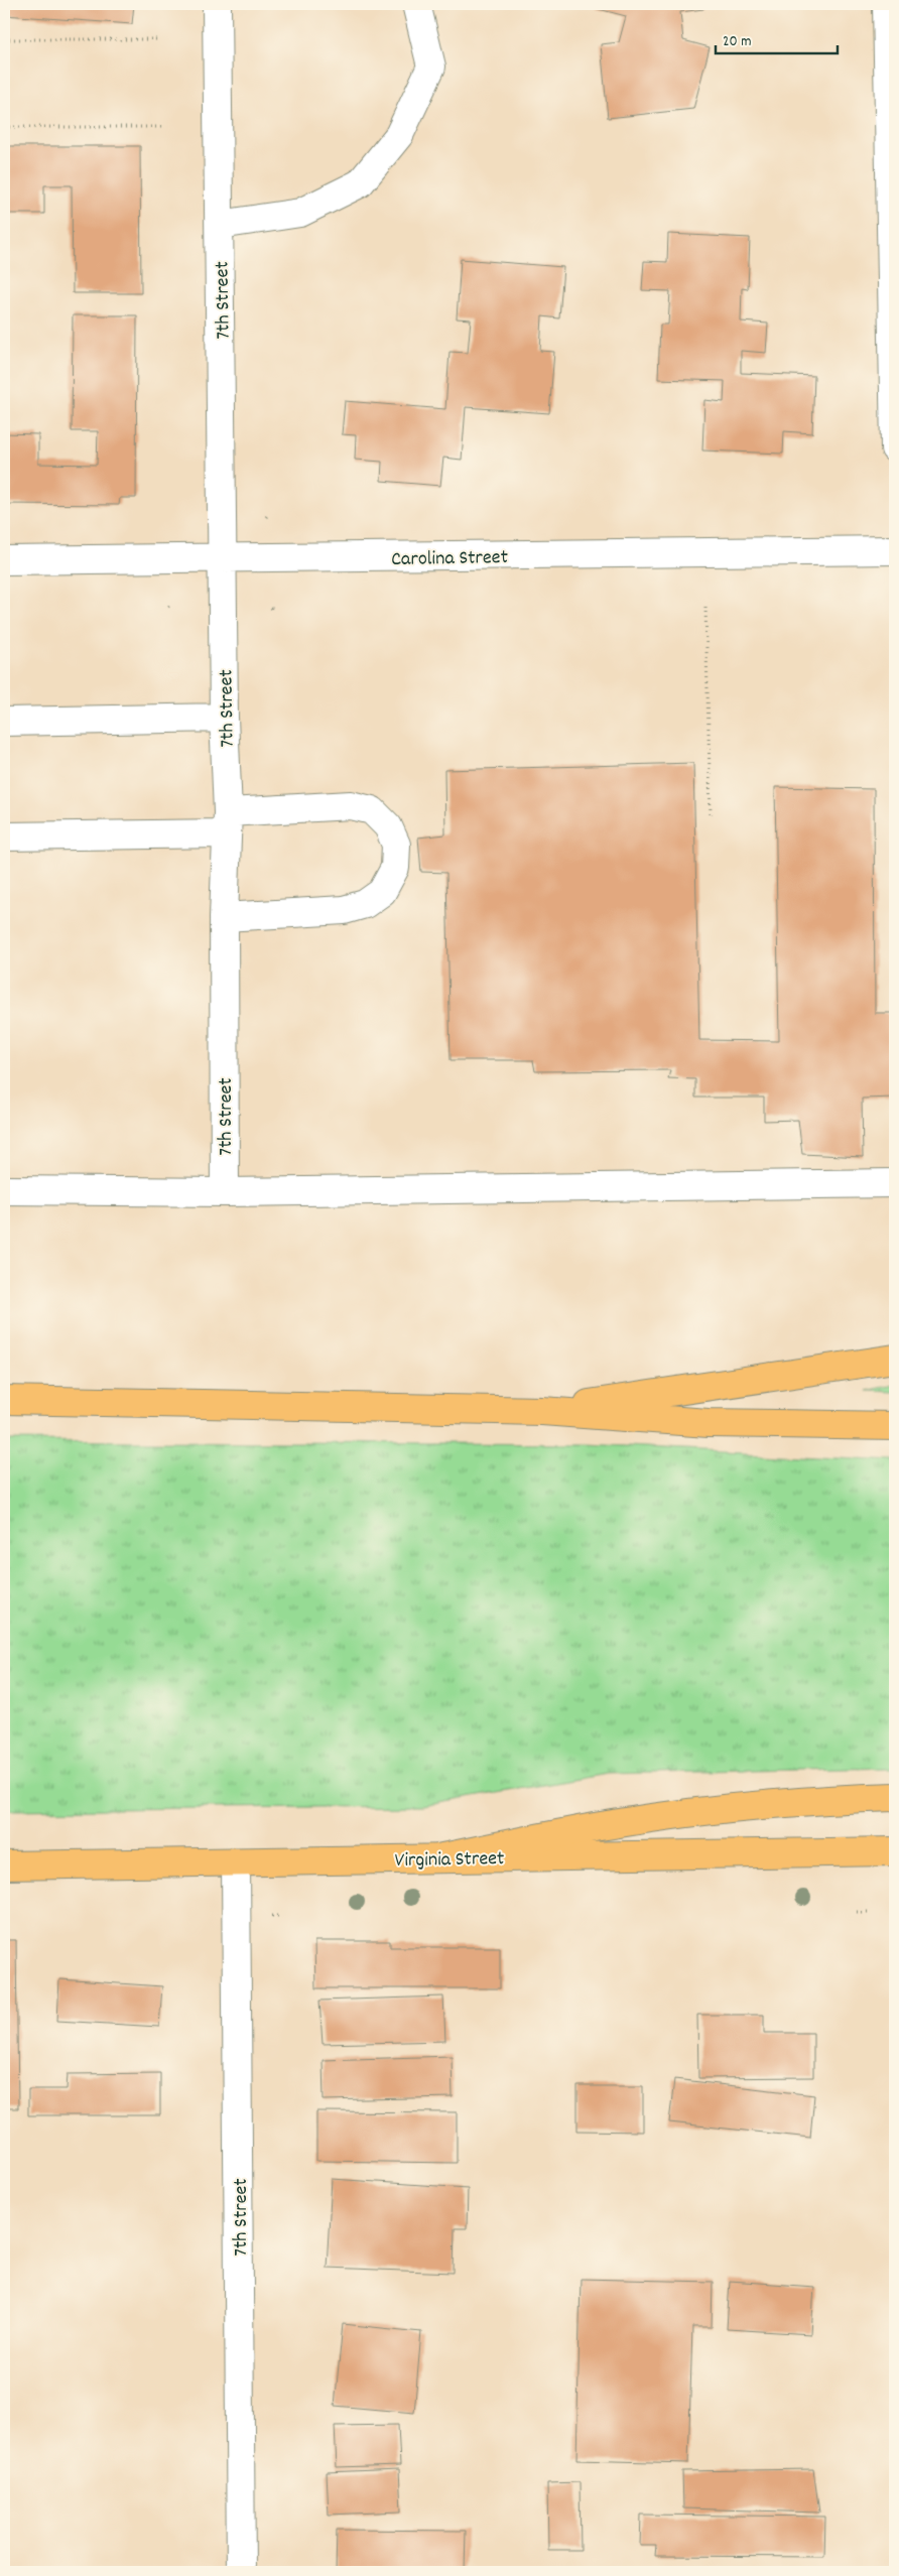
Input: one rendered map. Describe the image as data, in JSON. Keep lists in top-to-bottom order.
{
  "streets": {
    "main road": ["Virginia Street"],
    "street": ["7th Street", "Carolina Street"]
  },
  "crossings": [
    ["7th Street", "Carolina Street"],
    ["7th Street", "Virginia Street"]
  ],
  "scale_bar": "20 m"
}
